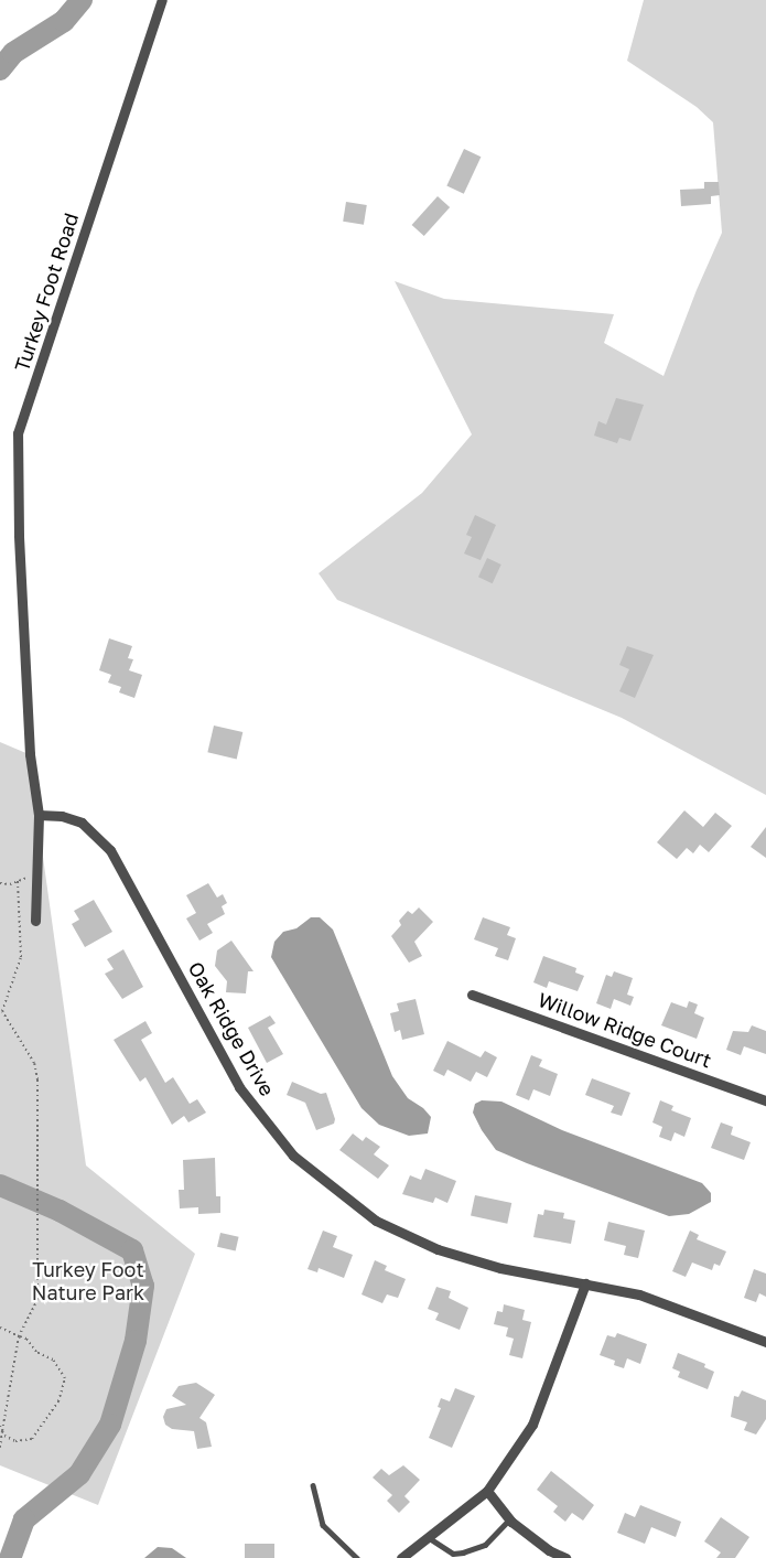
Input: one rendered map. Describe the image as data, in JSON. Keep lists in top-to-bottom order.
{
  "streets": {
    "street": ["Turkey Foot Road", "Oak Ridge Drive", "Willow Ridge Court"]
  },
  "crossings": [
    ["Turkey Foot Road", "Oak Ridge Drive"]
  ],
  "parks": ["Turkey Foot Nature Park"]
}
